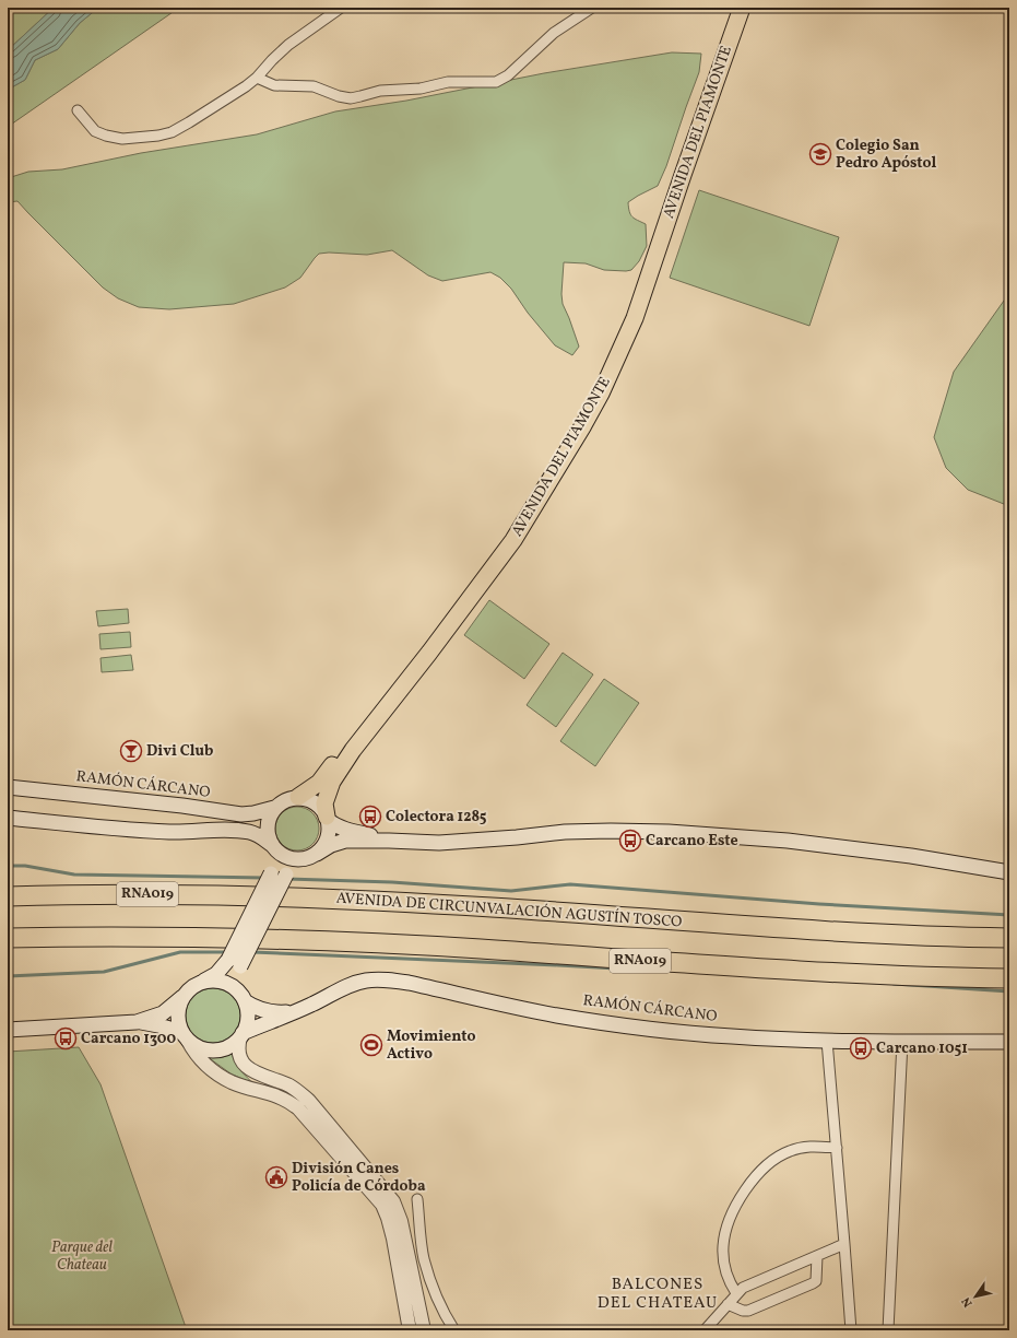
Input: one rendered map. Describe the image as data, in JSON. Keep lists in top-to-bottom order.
{
  "streets": {
    "highway": ["RNA019", "AVENIDA DE CIRCUNVALACIÓN AGUSTÍN TOSCO"],
    "main road": ["AVENIDA DEL PIAMONTE", "RAMÓN CÁRCANO"]
  },
  "crossings": [
    ["AVENIDA DEL PIAMONTE", "RAMÓN CÁRCANO"]
  ],
  "districts": ["BALCONES DEL CHATEAU"],
  "parks": ["Parque del Chateau"],
  "places": {
    "school or university": ["Colegio San Pedro Apóstol"],
    "bar": ["Divi Club"],
    "bus stop": [
      "Colectora 1285",
      "Carcano Este",
      "Carcano 1300",
      "Carcano 1051"
    ],
    "sports": ["Movimiento Activo"],
    "public building": ["División Canes Policía de Córdoba"]
  },
  "north": "bottom left"
}
